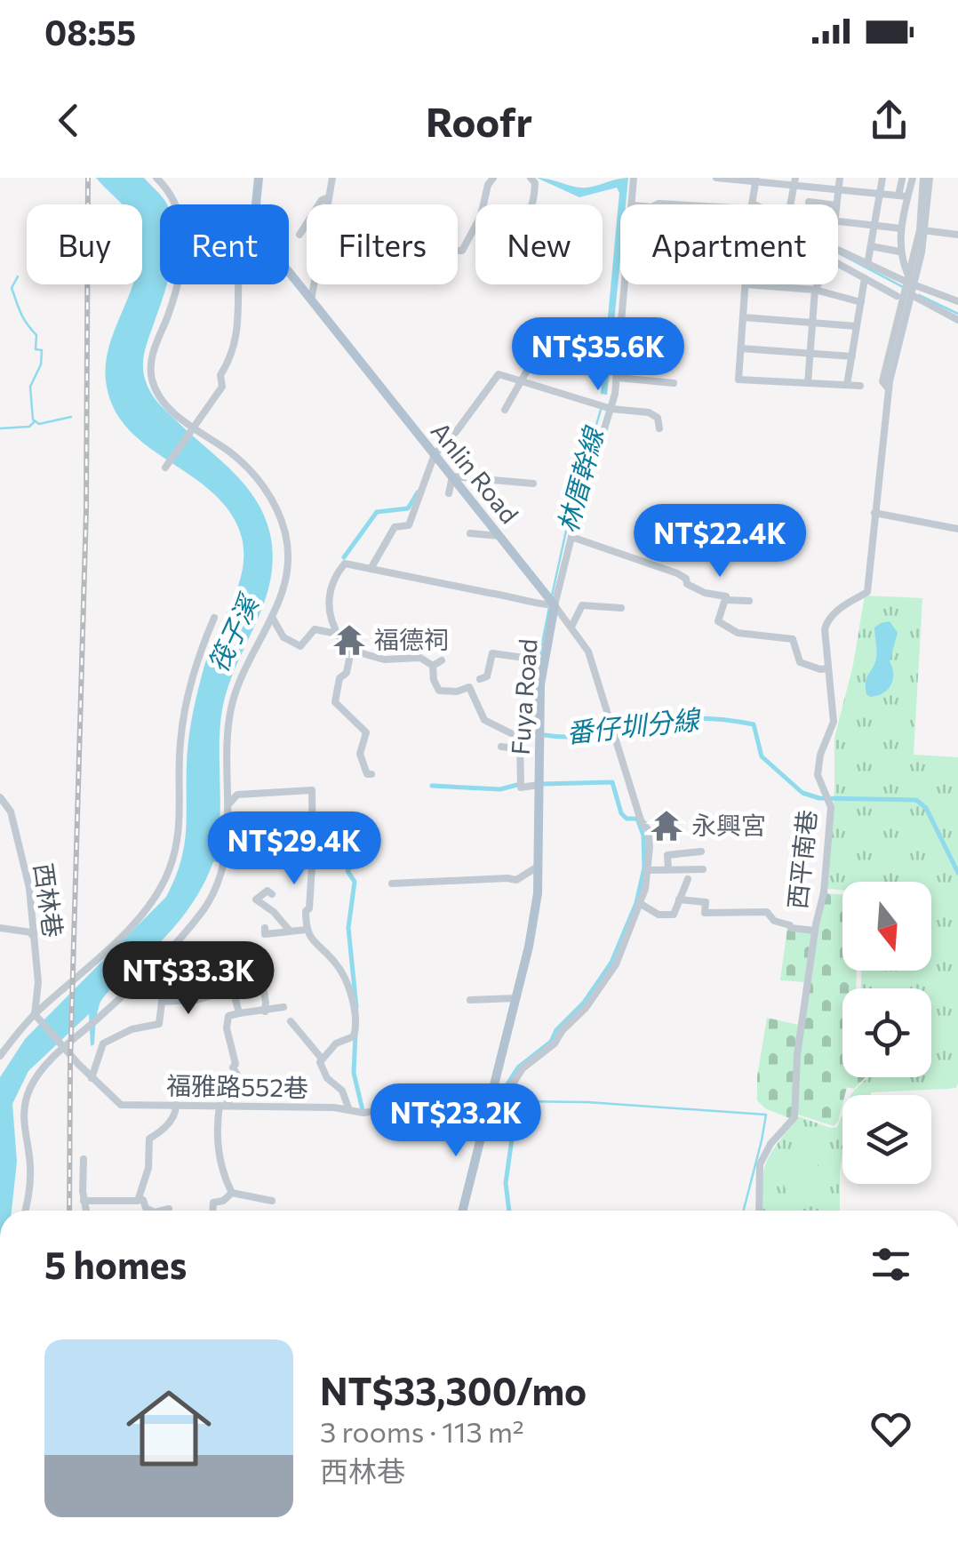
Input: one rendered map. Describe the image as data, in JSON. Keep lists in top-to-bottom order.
{
  "streets": {
    "main road": ["Anlin Road", "Fuya Road"],
    "street": ["西平南巷", "西林巷", "福雅路552巷"]
  },
  "crossings": [
    ["Anlin Road", "Fuya Road"],
    ["Anlin Road", "福雅路552巷"],
    ["Fuya Road", "福雅路552巷"],
    ["西林巷", "福雅路552巷"]
  ],
  "water": ["林厝幹線", "筏子溪", "番仔圳分線"],
  "places": {
    "temple": ["福德祠", "永興宮"]
  },
  "north": "bottom",
  "page": {
    "status": "08:55",
    "header": "Roofr",
    "chip": [
      "Buy",
      "Rent",
      "Filters",
      "New",
      "Apartment"
    ],
    "price": [
      "NT$35.6K",
      "NT$22.4K",
      "NT$29.4K",
      "NT$33.3K",
      "NT$23.2K"
    ],
    "heading": "5 homes",
    "list": [
      {
        "name": "NT$33,300/mo",
        "note": "3 rooms · 113 m² · 西林巷"
      }
    ]
  }
}
